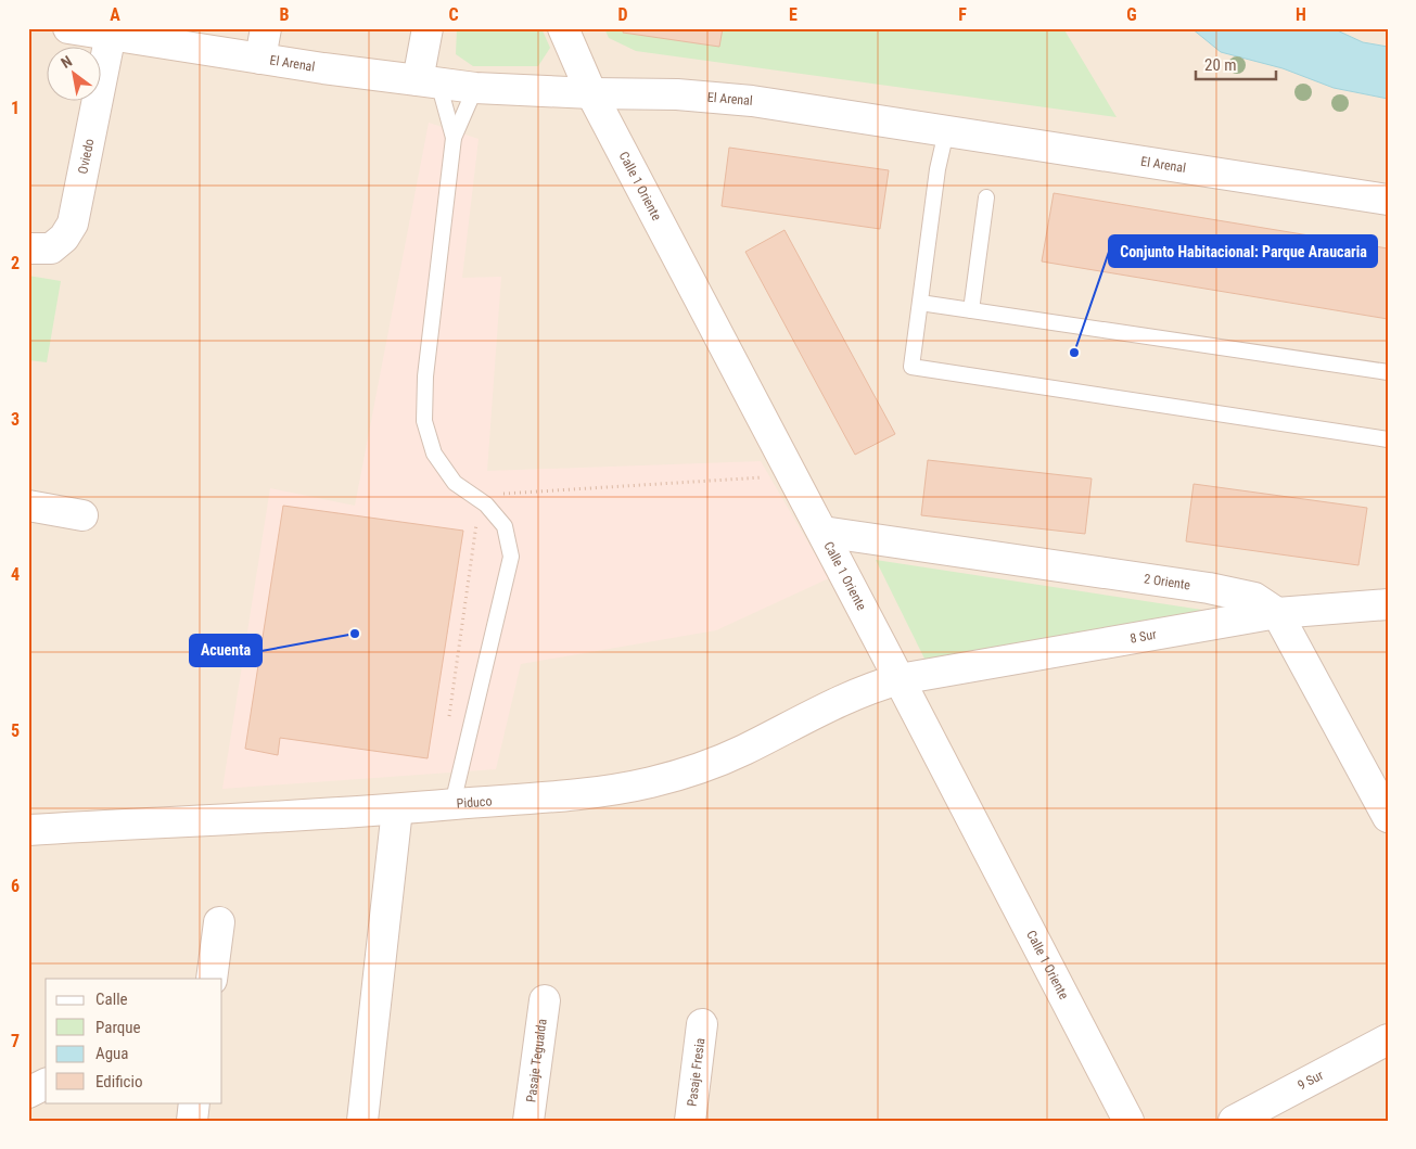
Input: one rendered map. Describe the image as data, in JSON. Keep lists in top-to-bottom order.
{
  "streets": {
    "street": [
      "El Arenal",
      "Oviedo",
      "Calle 1 Oriente",
      "2 Oriente",
      "8 Sur",
      "Piduco",
      "Pasaje Tegualda",
      "Pasaje Fresia",
      "9 Sur"
    ]
  },
  "crossings": [
    ["El Arenal", "Oviedo"],
    ["El Arenal", "Calle 1 Oriente"],
    ["Calle 1 Oriente", "2 Oriente"],
    ["Calle 1 Oriente", "8 Sur"],
    ["Calle 1 Oriente", "Piduco"],
    ["2 Oriente", "8 Sur"],
    ["8 Sur", "Piduco"]
  ],
  "places": ["Conjunto Habitacional: Parque Araucaria", "Acuenta"],
  "legend": [
    "Calle",
    "Parque",
    "Agua",
    "Edificio"
  ],
  "scale_bar": "20 m",
  "north": "top left",
  "grid": {
    "columns": [
      "A",
      "B",
      "C",
      "D",
      "E",
      "F",
      "G",
      "H"
    ],
    "rows": [
      "1",
      "2",
      "3",
      "4",
      "5",
      "6",
      "7"
    ]
  }
}
